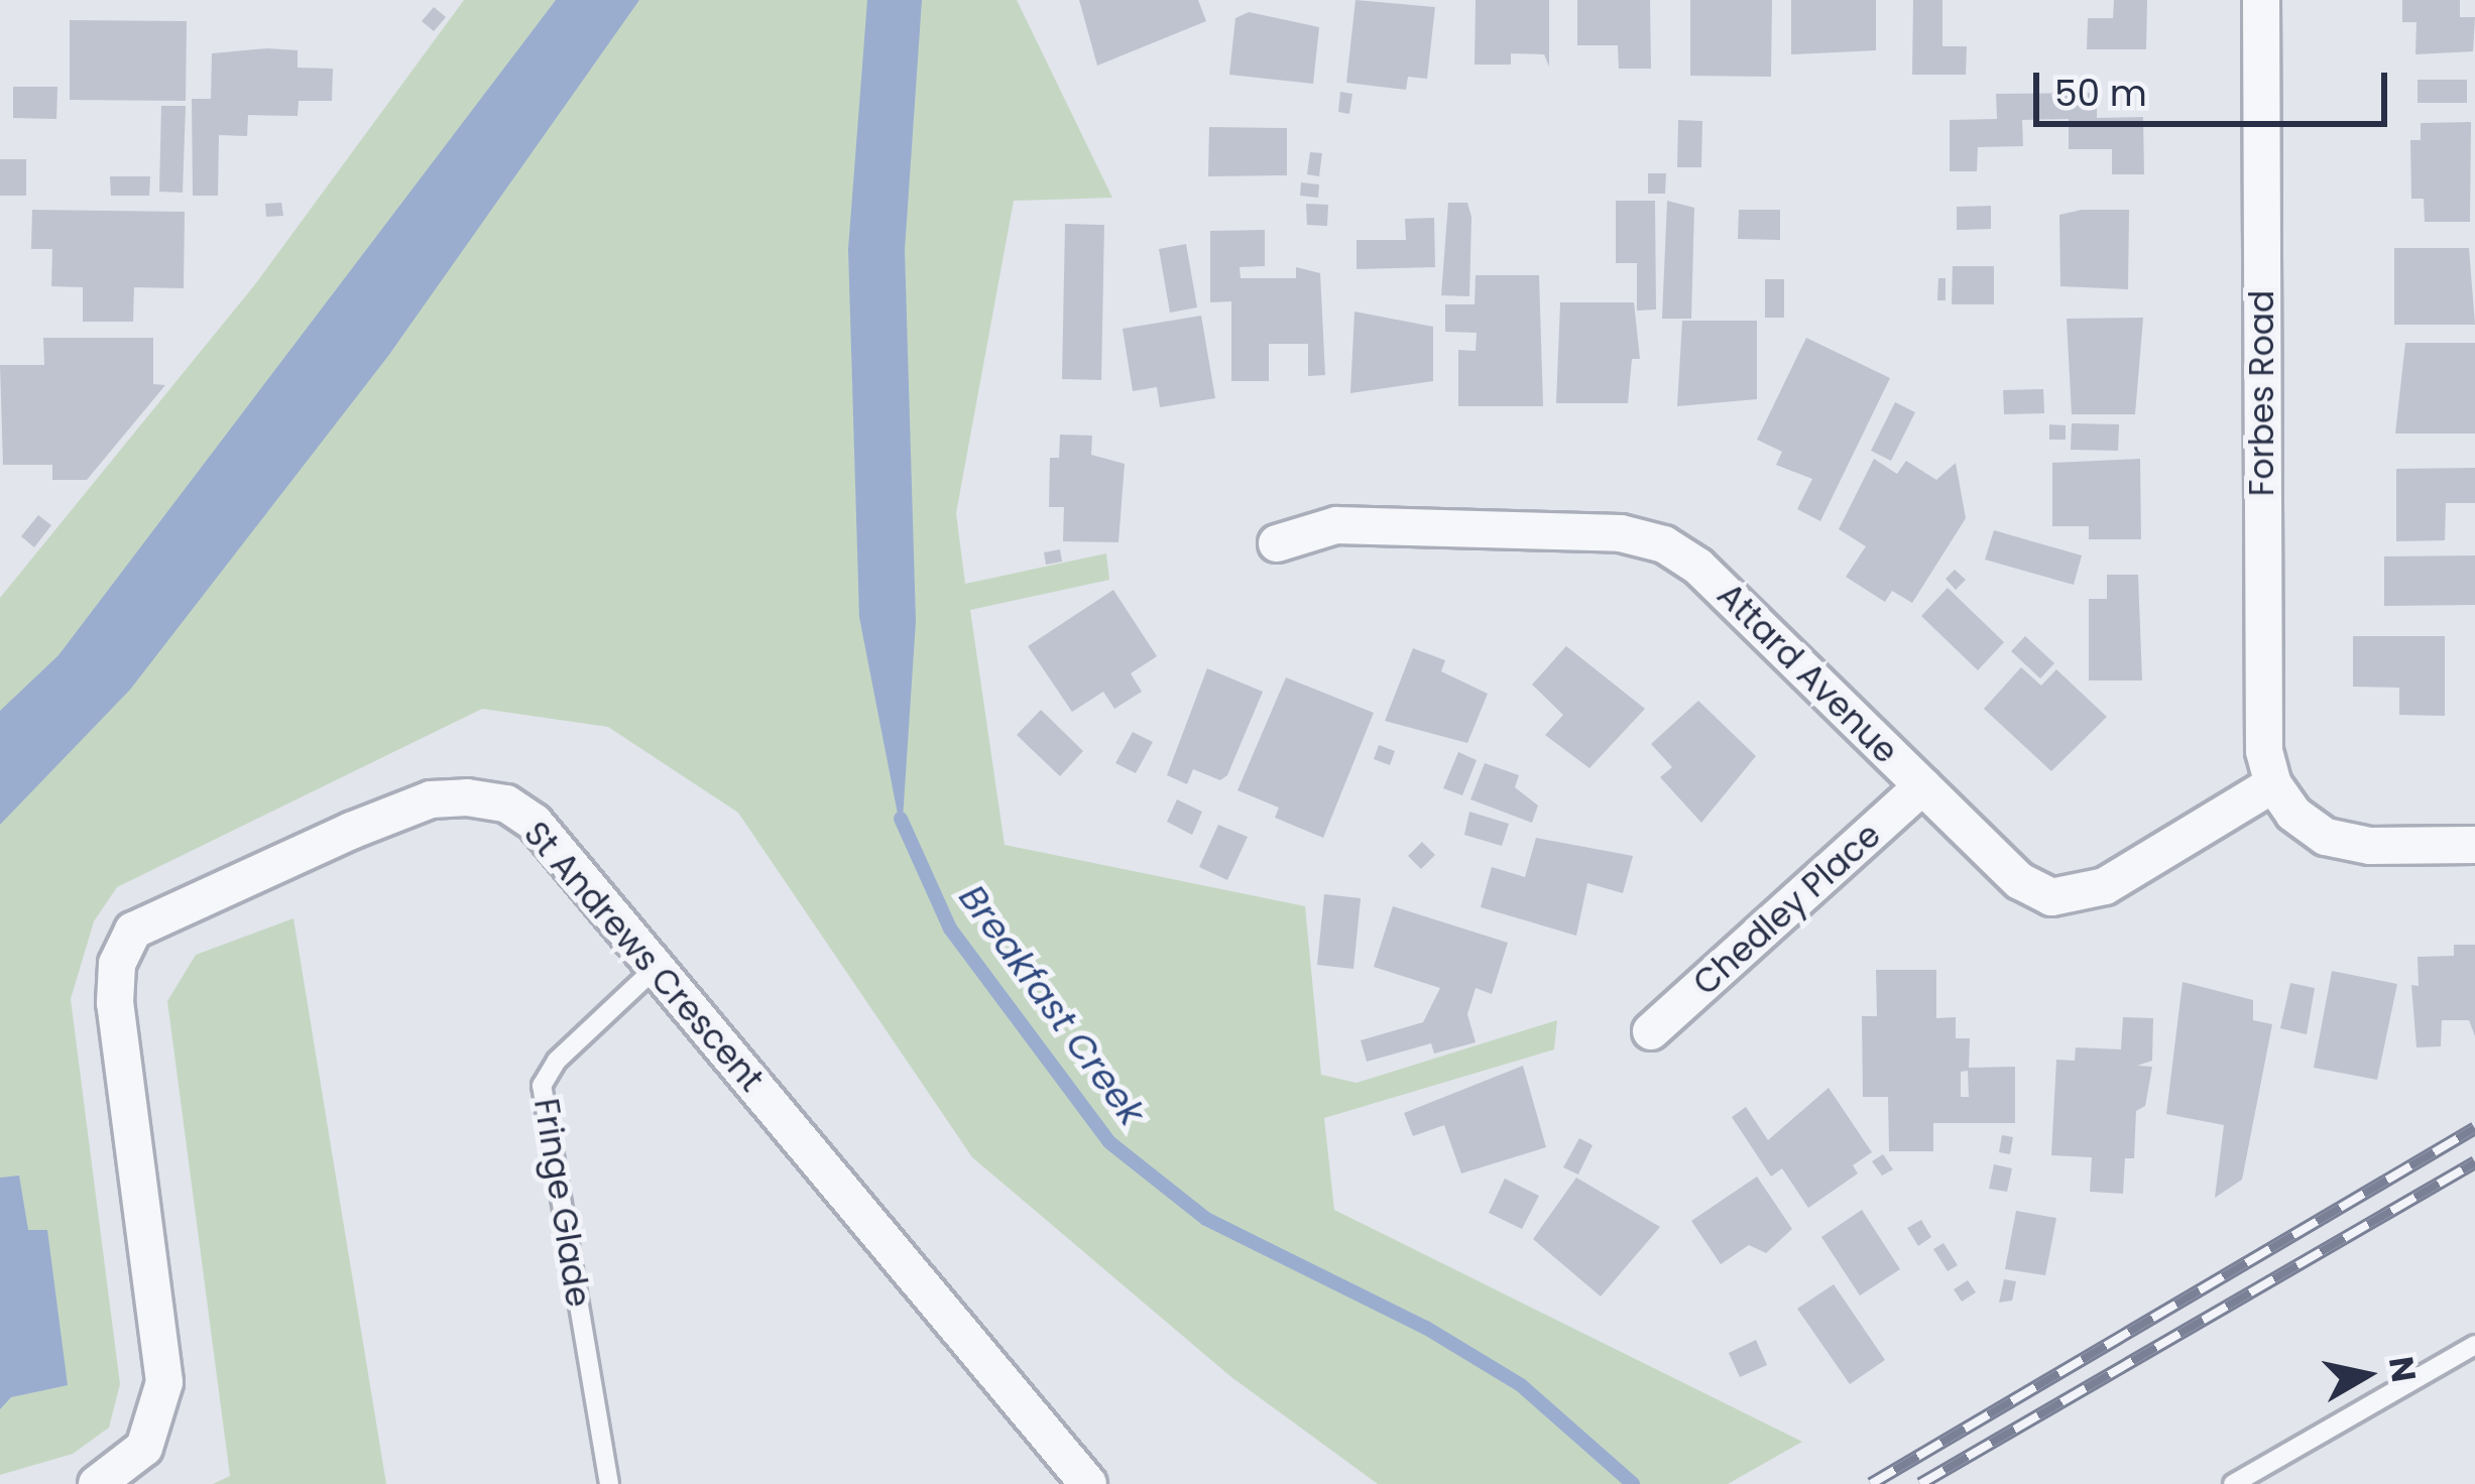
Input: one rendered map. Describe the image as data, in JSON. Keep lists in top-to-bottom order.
{
  "streets": {
    "street": [
      "Forbes Road",
      "Attard Avenue",
      "Chedley Place",
      "St Andrews Crescent"
    ],
    "lane": ["Fringe Glade"]
  },
  "crossings": [
    ["Forbes Road", "Attard Avenue"],
    ["Attard Avenue", "Chedley Place"],
    ["St Andrews Crescent", "Fringe Glade"]
  ],
  "water": ["Breakfast Creek"],
  "scale_bar": "50 m",
  "north": "right"
}
